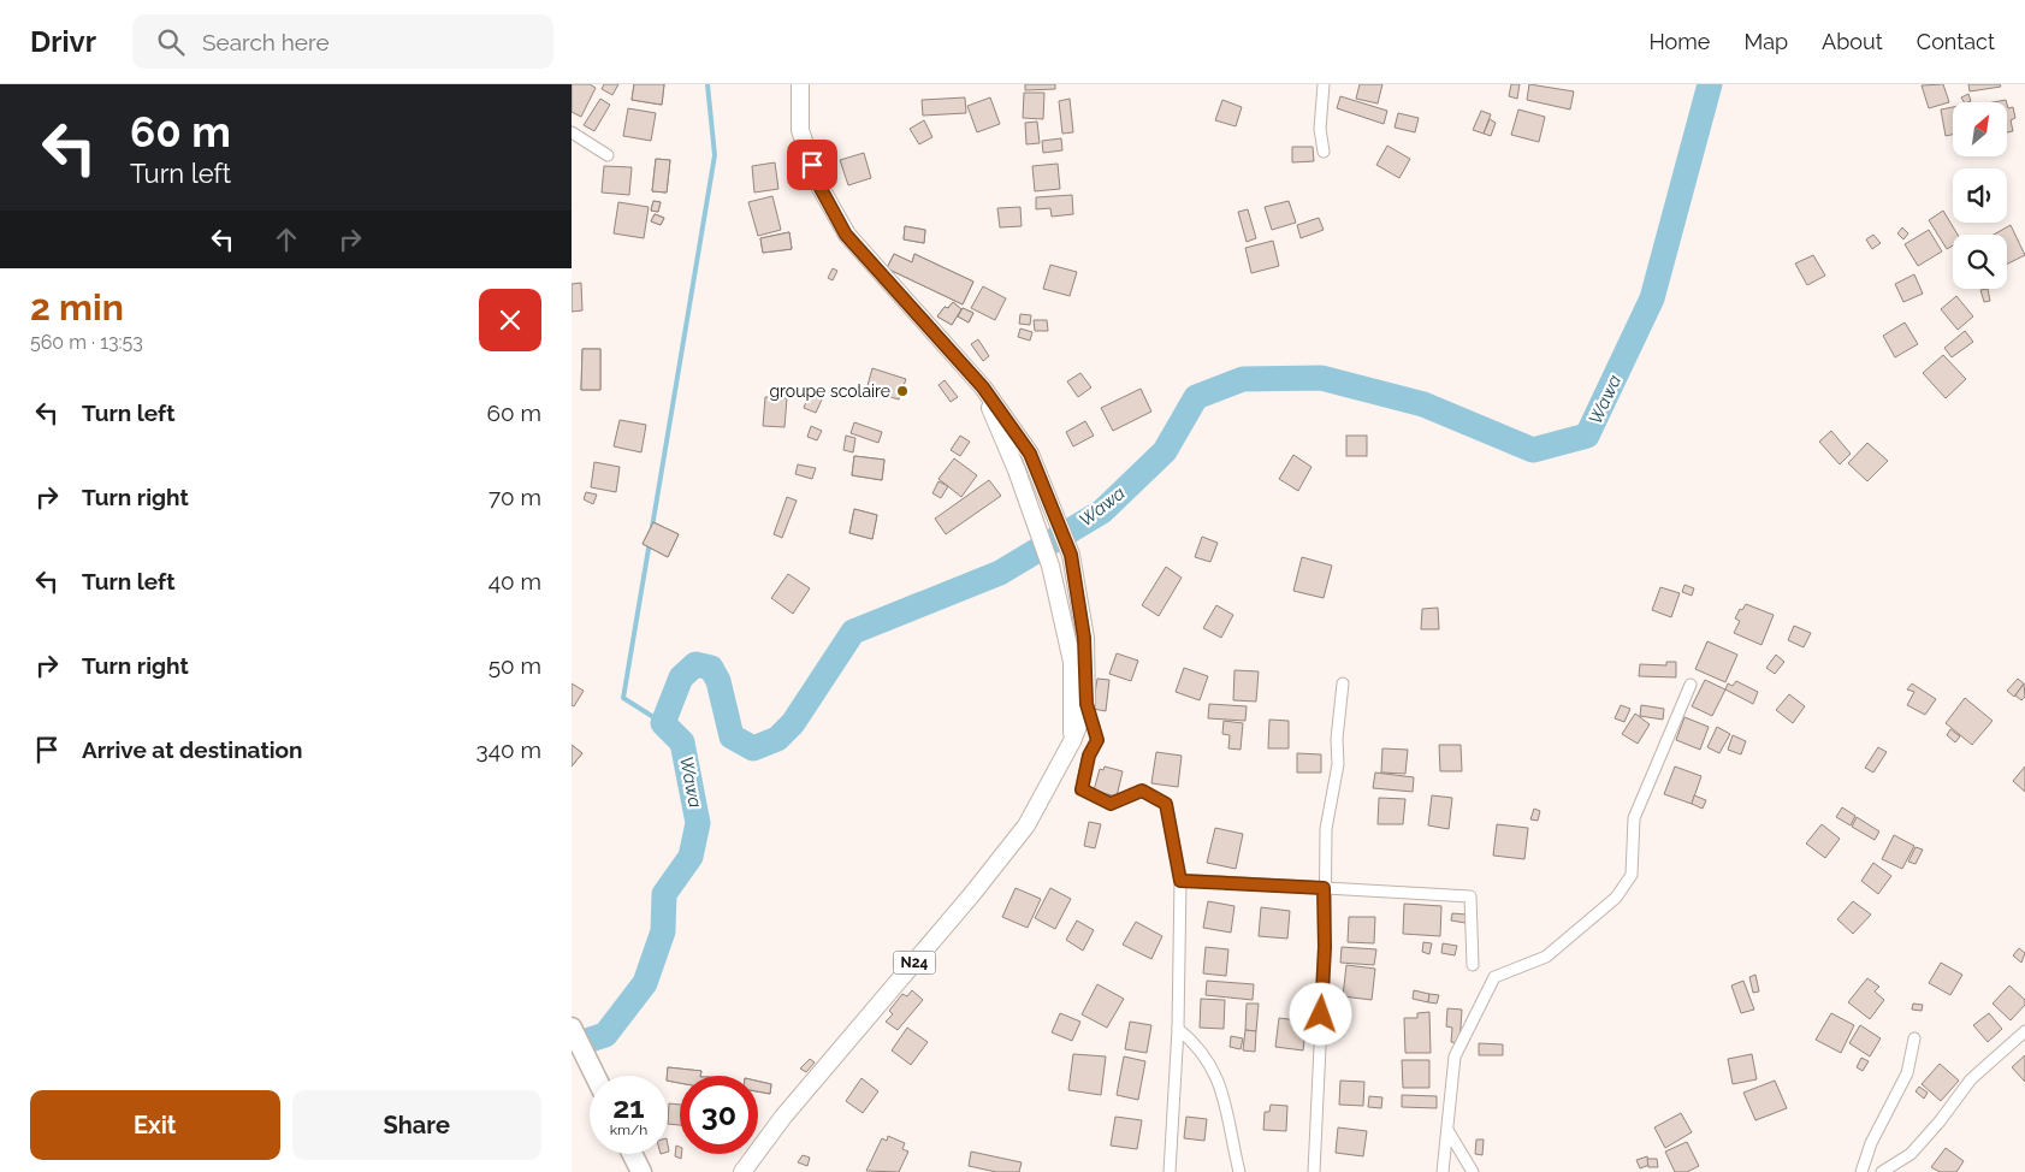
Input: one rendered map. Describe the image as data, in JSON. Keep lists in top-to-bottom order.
{
  "streets": {
    "main road": ["N24"]
  },
  "water": ["Wawa"],
  "places": ["groupe scolaire"],
  "north": "top right",
  "page": {
    "header": "Drivr",
    "search": "Search here",
    "nav": [
      "Home",
      "Map",
      "About",
      "Contact"
    ],
    "turn": ["60 m", "Turn left"],
    "heading": ["2 min", "560 m · 13:53"],
    "list": [
      {
        "name": "Turn left",
        "value": "60 m"
      },
      {
        "name": "Turn right",
        "value": "70 m"
      },
      {
        "name": "Turn left",
        "value": "40 m"
      },
      {
        "name": "Turn right",
        "value": "50 m"
      },
      {
        "name": "Arrive at destination",
        "value": "340 m"
      }
    ],
    "speed": "21 km/h",
    "limit": "30",
    "buttons": ["Exit", "Share"]
  }
}
